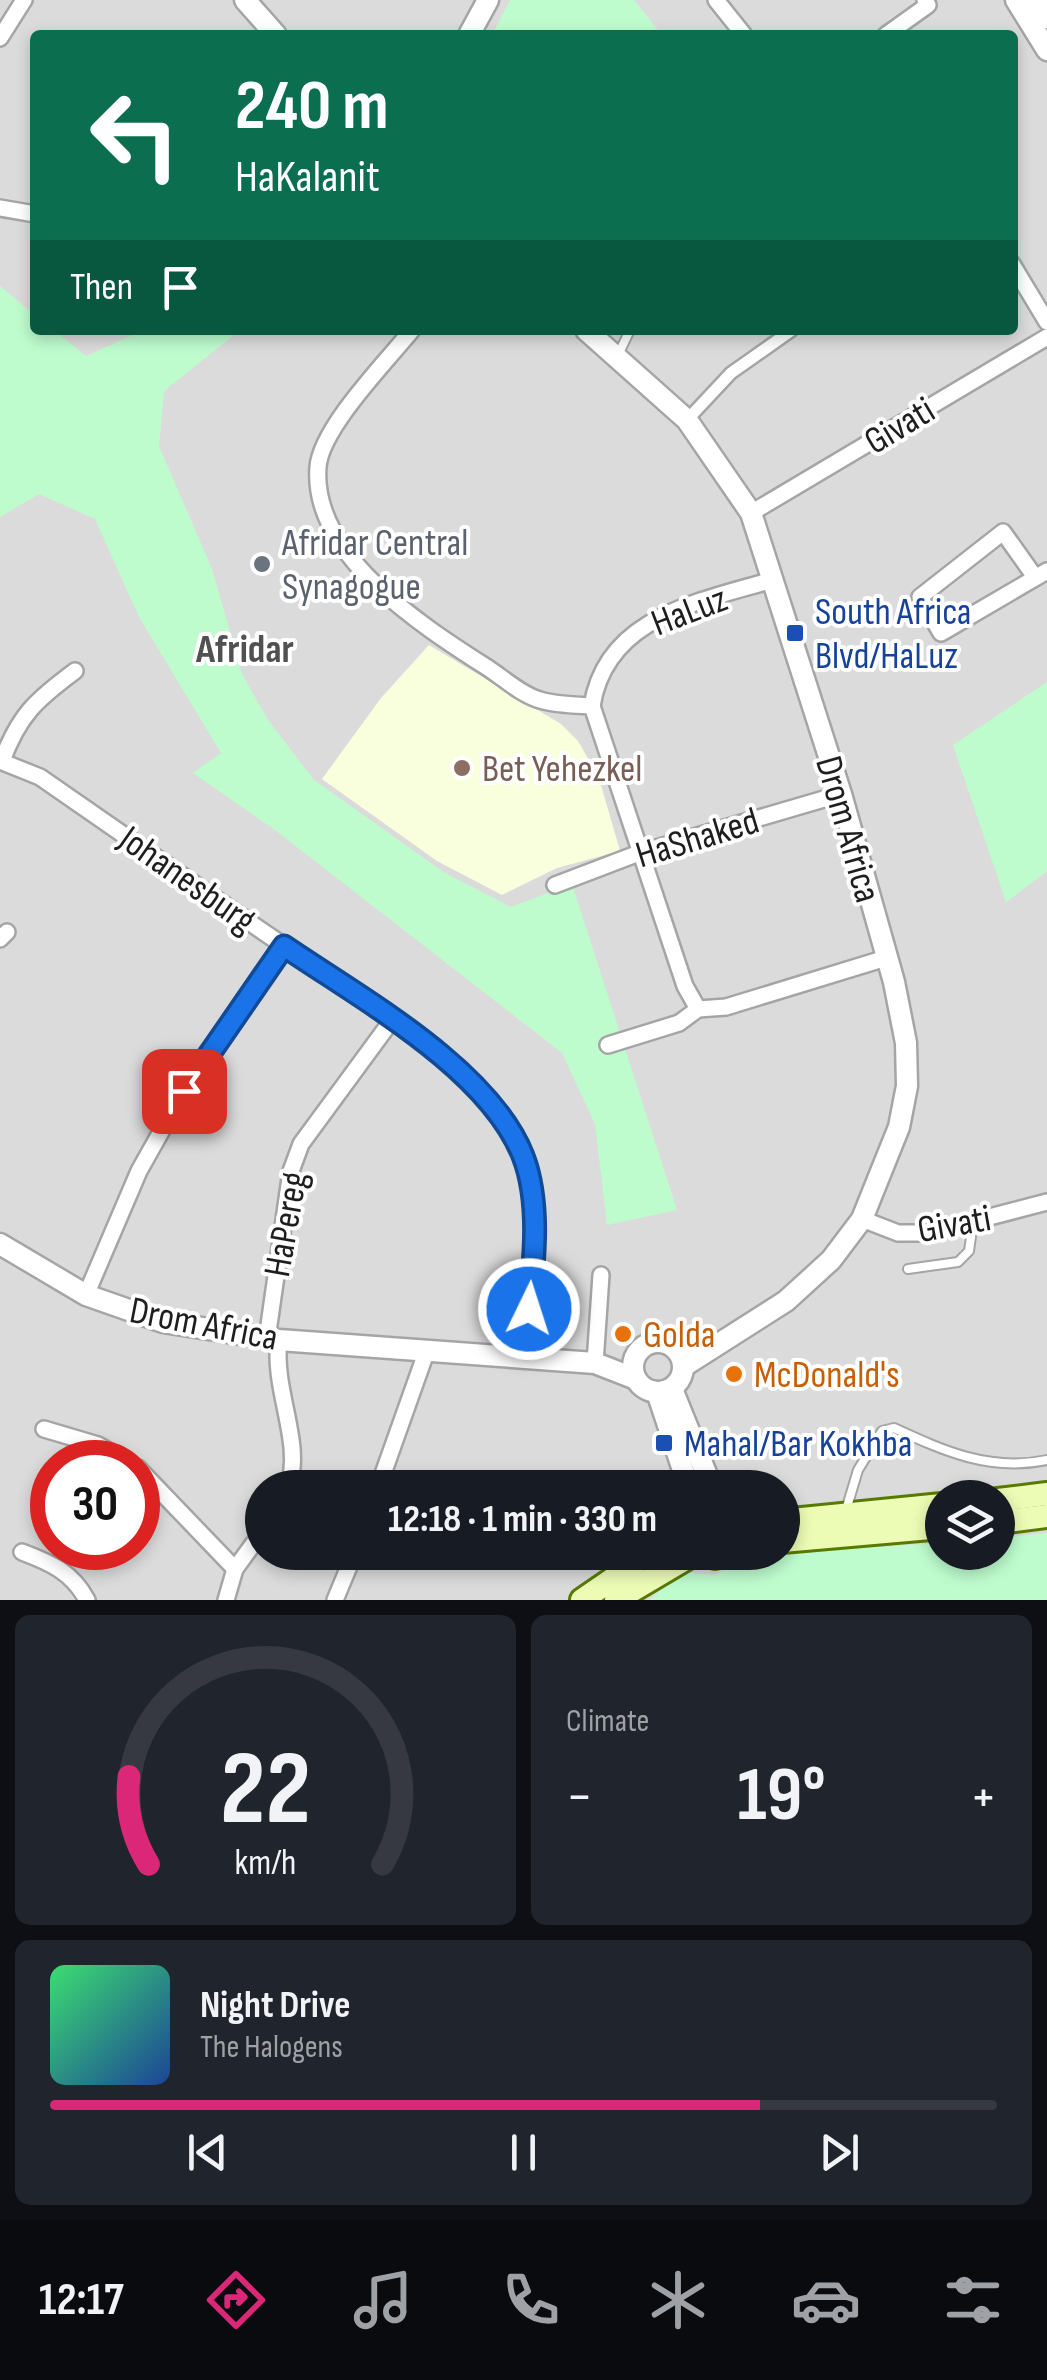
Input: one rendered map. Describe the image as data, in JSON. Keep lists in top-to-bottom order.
{
  "streets": {
    "street": [
      "Givati",
      "HaLuz",
      "Drom Africa",
      "HaShaked",
      "Johanesburg",
      "HaPereg"
    ]
  },
  "crossings": [
    ["Givati", "Drom Africa"],
    ["HaLuz", "Drom Africa"],
    ["Drom Africa", "HaShaked"],
    ["Drom Africa", "Johanesburg"],
    ["Drom Africa", "HaPereg"],
    ["Johanesburg", "HaPereg"]
  ],
  "districts": ["Afridar"],
  "places": {
    "other": [
      "Afridar Central Synagogue",
      "Bet Yehezkel",
      "Golda",
      "McDonald's"
    ],
    "transit": ["South Africa Blvd/HaLuz", "Mahal/Bar Kokhba"]
  },
  "page": {
    "turn": ["240 m", "HaKalanit"],
    "then": "Then",
    "limit": "30",
    "trip": "12:18 · 1 min · 330 m",
    "tile": "Climate",
    "heat": ["−", "19°", "+"],
    "song": ["Night Drive", "The Halogens"],
    "tabs": "12:17",
    "gauge": ["22", "km/h"]
  }
}
